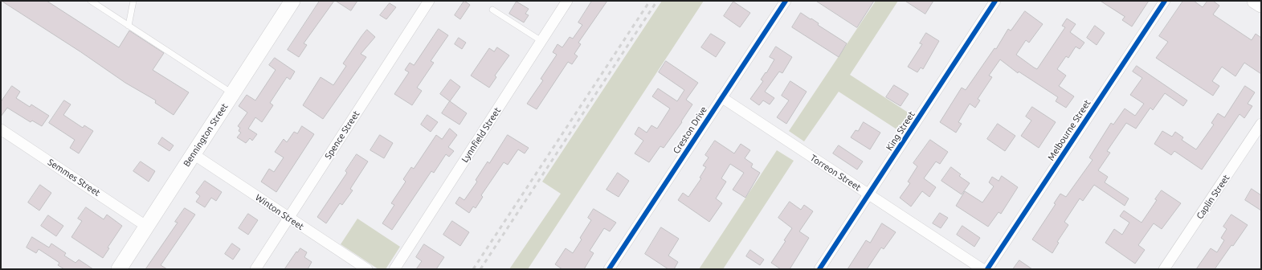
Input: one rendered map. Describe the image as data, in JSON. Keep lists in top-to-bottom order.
{
  "streets": {
    "street": [
      "Creston Drive",
      "Melbourne Street",
      "King Street",
      "Bennington Street",
      "Spence Street",
      "Lynnfield Street",
      "Torreon Street",
      "Semmes Street",
      "Caplin Street",
      "Winton Street"
    ]
  },
  "crossings": [
    ["Creston Drive", "Torreon Street"],
    ["King Street", "Torreon Street"],
    ["Bennington Street", "Semmes Street"],
    ["Bennington Street", "Winton Street"],
    ["Spence Street", "Winton Street"]
  ]
}
